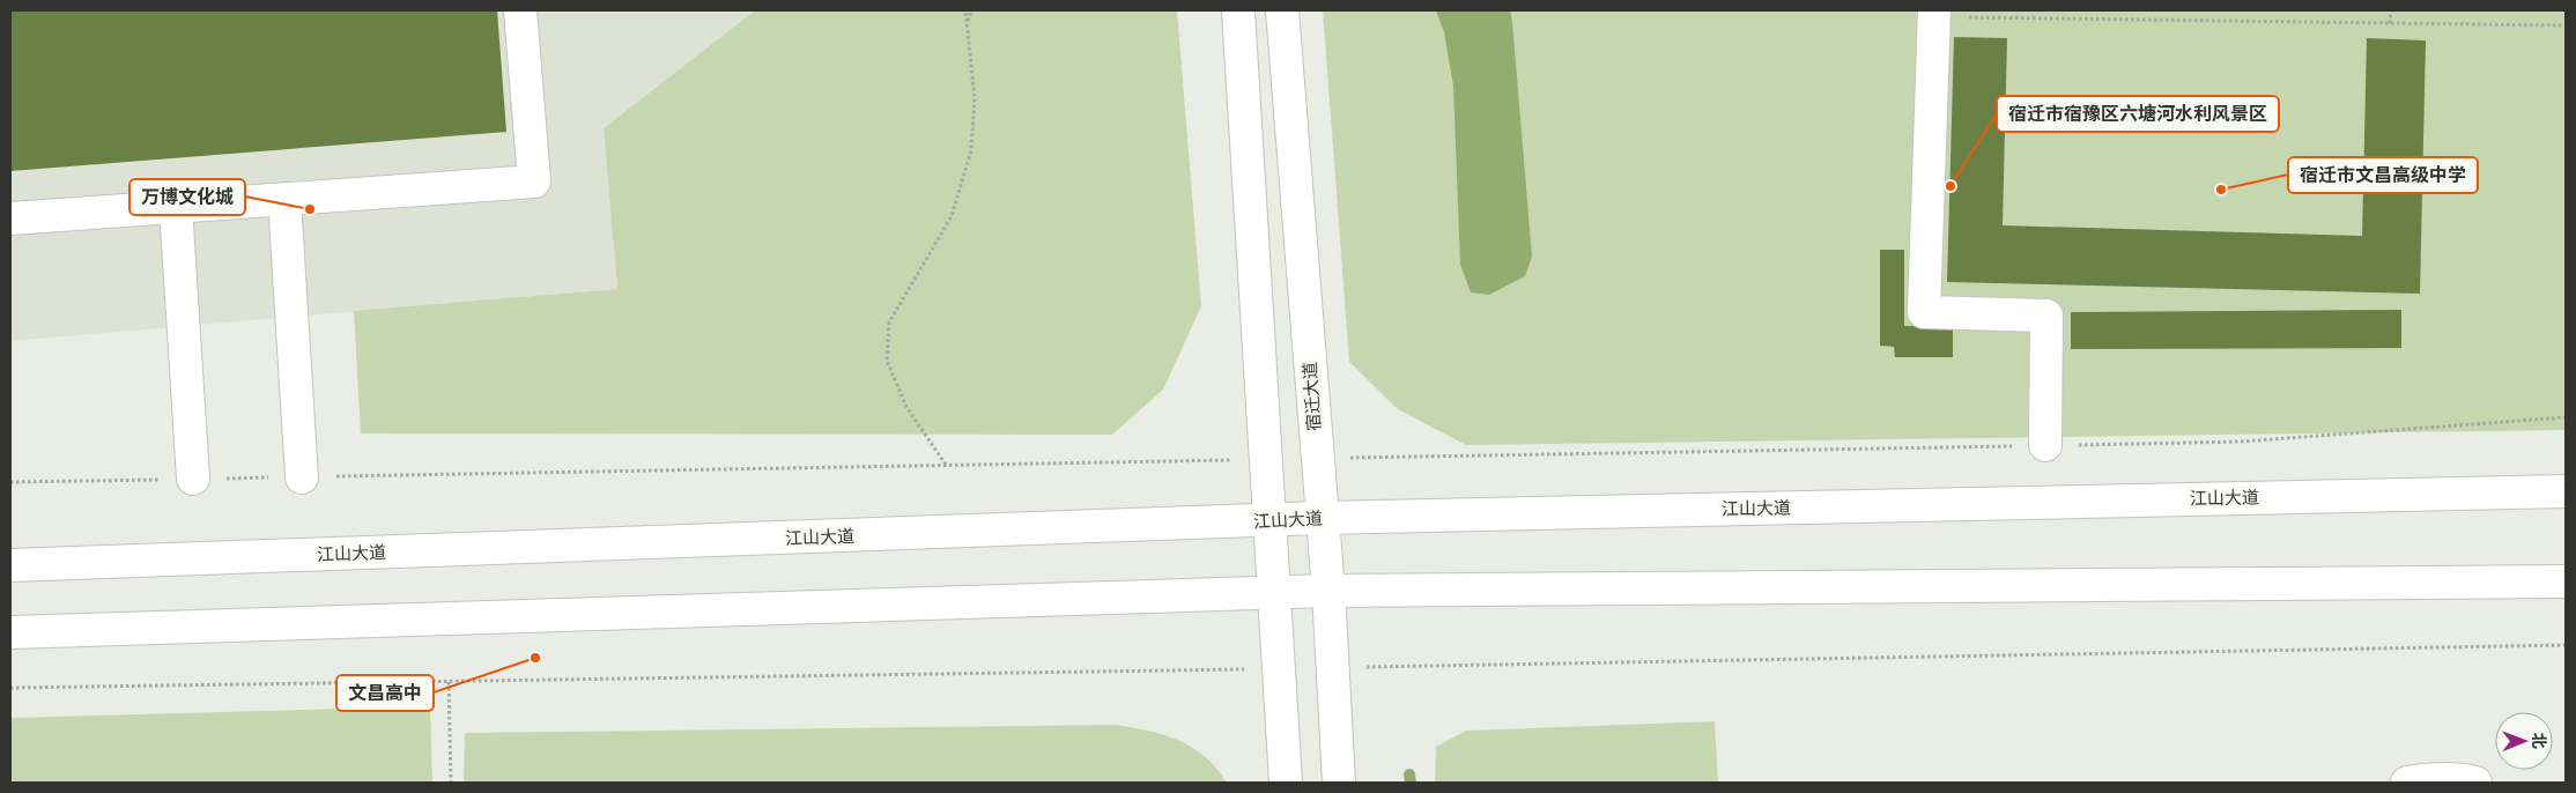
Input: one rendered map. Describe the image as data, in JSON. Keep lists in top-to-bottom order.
{
  "streets": {
    "main road": ["宿迁大道", "江山大道"]
  },
  "crossings": [
    ["宿迁大道", "江山大道"]
  ],
  "places": [
    "宿迁市宿豫区六塘河水利风景区",
    "宿迁市文昌高级中学",
    "万博文化城",
    "文昌高中"
  ],
  "north": "right"
}
